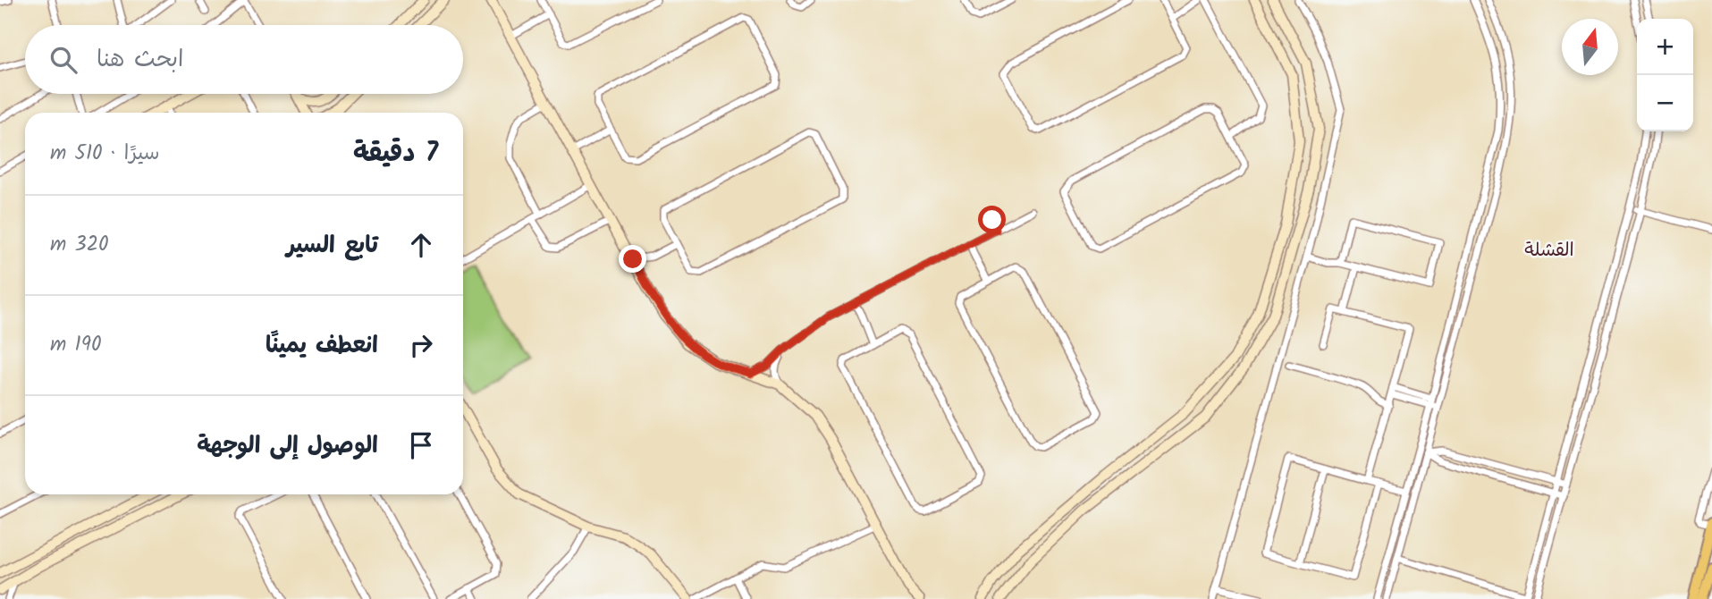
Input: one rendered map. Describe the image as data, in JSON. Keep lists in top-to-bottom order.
{
  "districts": ["القشلة"],
  "north": "top",
  "page": {
    "map_buttons": ["+", "−"],
    "search": "ابحث هنا",
    "heading": ["7 دقيقة", "سيرًا · 510 m"],
    "list": [
      ["تابع السير", "320 m"],
      ["انعطف يمينًا", "190 m"],
      "الوصول إلى الوجهة"
    ]
  }
}
